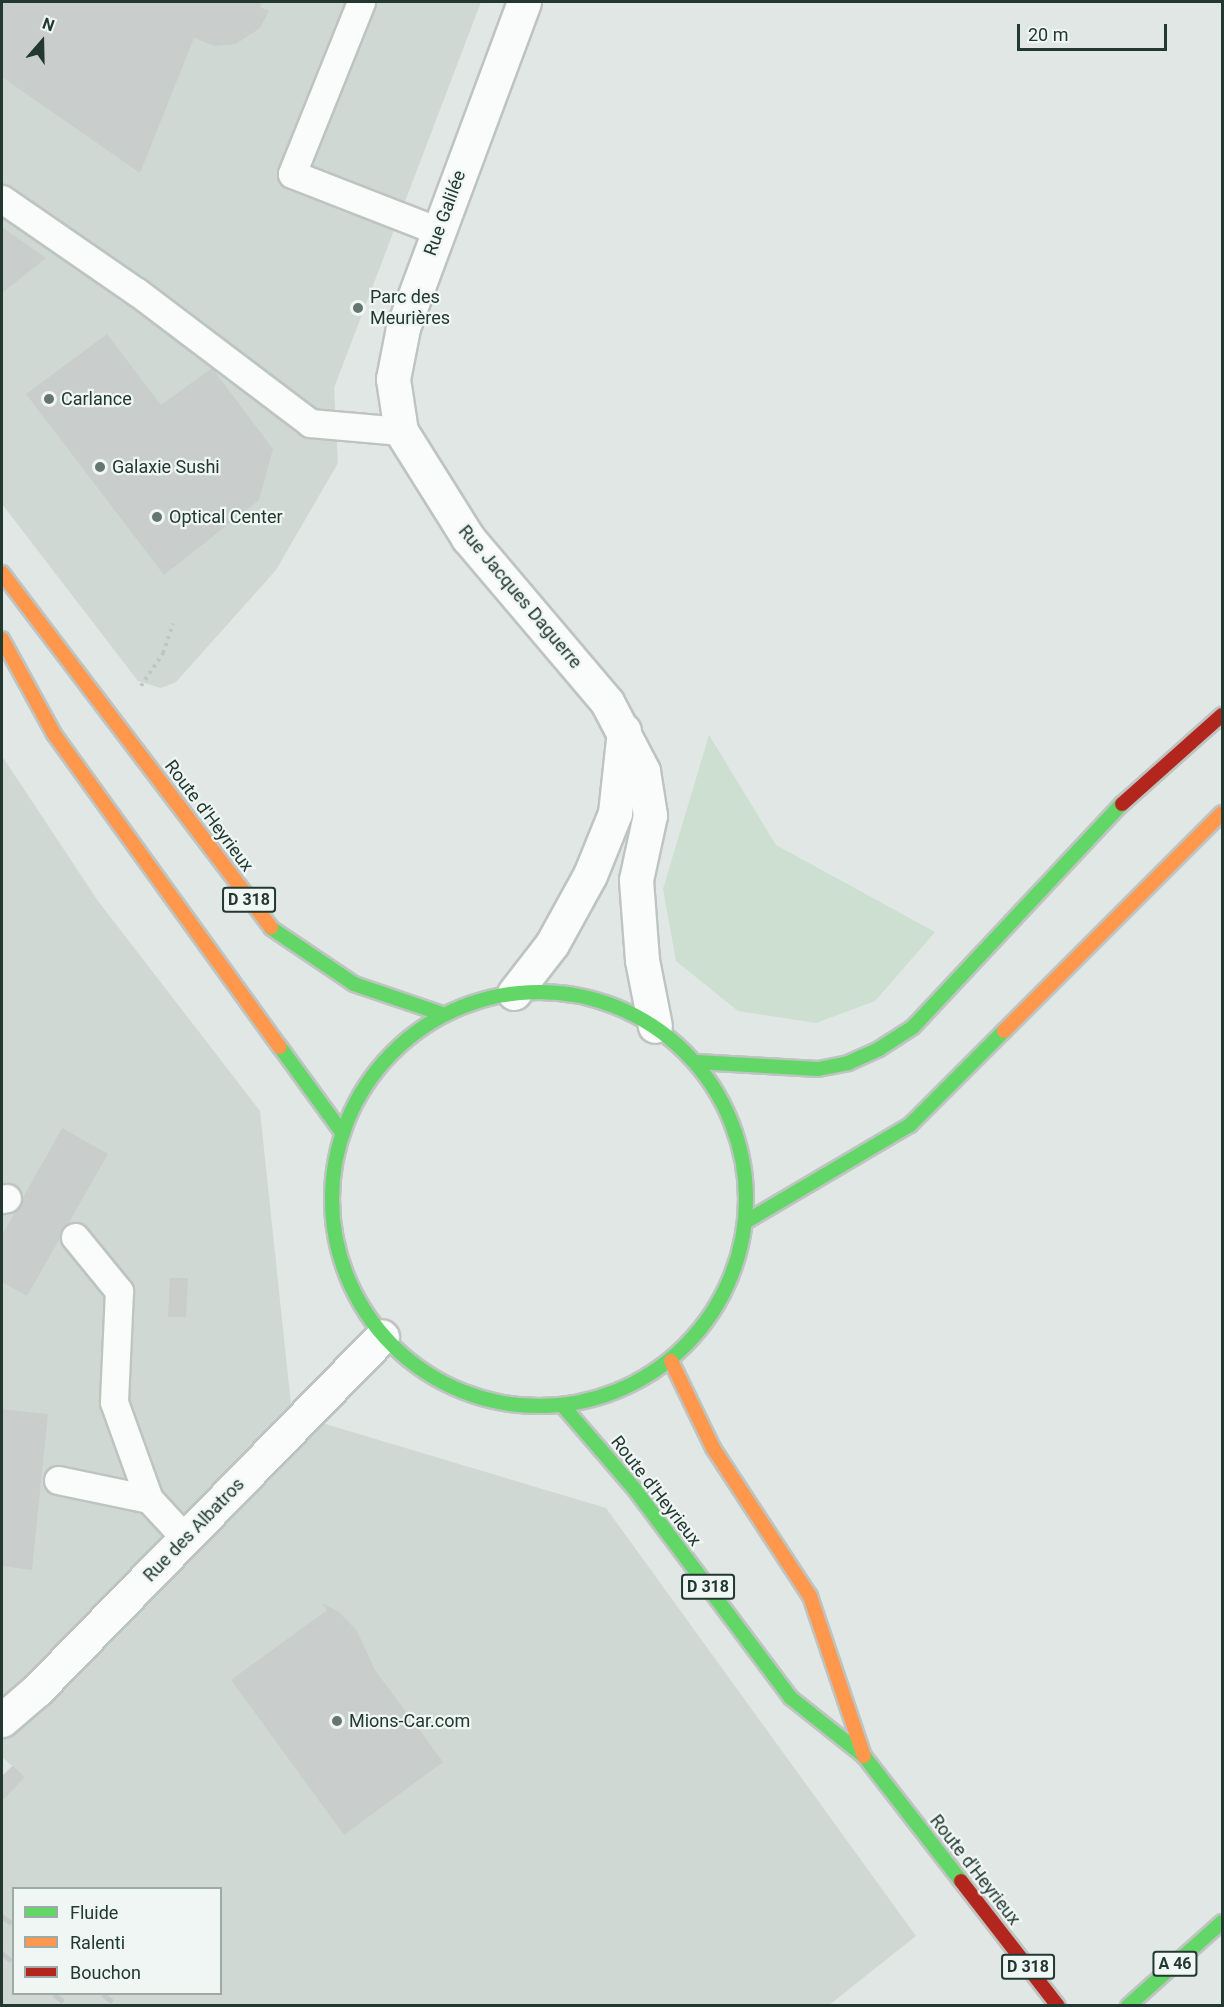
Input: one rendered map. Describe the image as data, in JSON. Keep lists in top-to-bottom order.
{
  "streets": {
    "main road": ["Route d'Heyrieux", "D 318", "A 46"],
    "street": ["Rue Galilée", "Rue Jacques Daguerre", "Rue des Albatros"]
  },
  "crossings": [
    ["Rue Galilée", "Rue Jacques Daguerre"]
  ],
  "places": [
    "Parc des Meurières",
    "Carlance",
    "Galaxie Sushi",
    "Optical Center",
    "Mions-Car.com"
  ],
  "legend": ["Fluide", "Ralenti", "Bouchon"],
  "scale_bar": "20 m",
  "north": "top"
}
